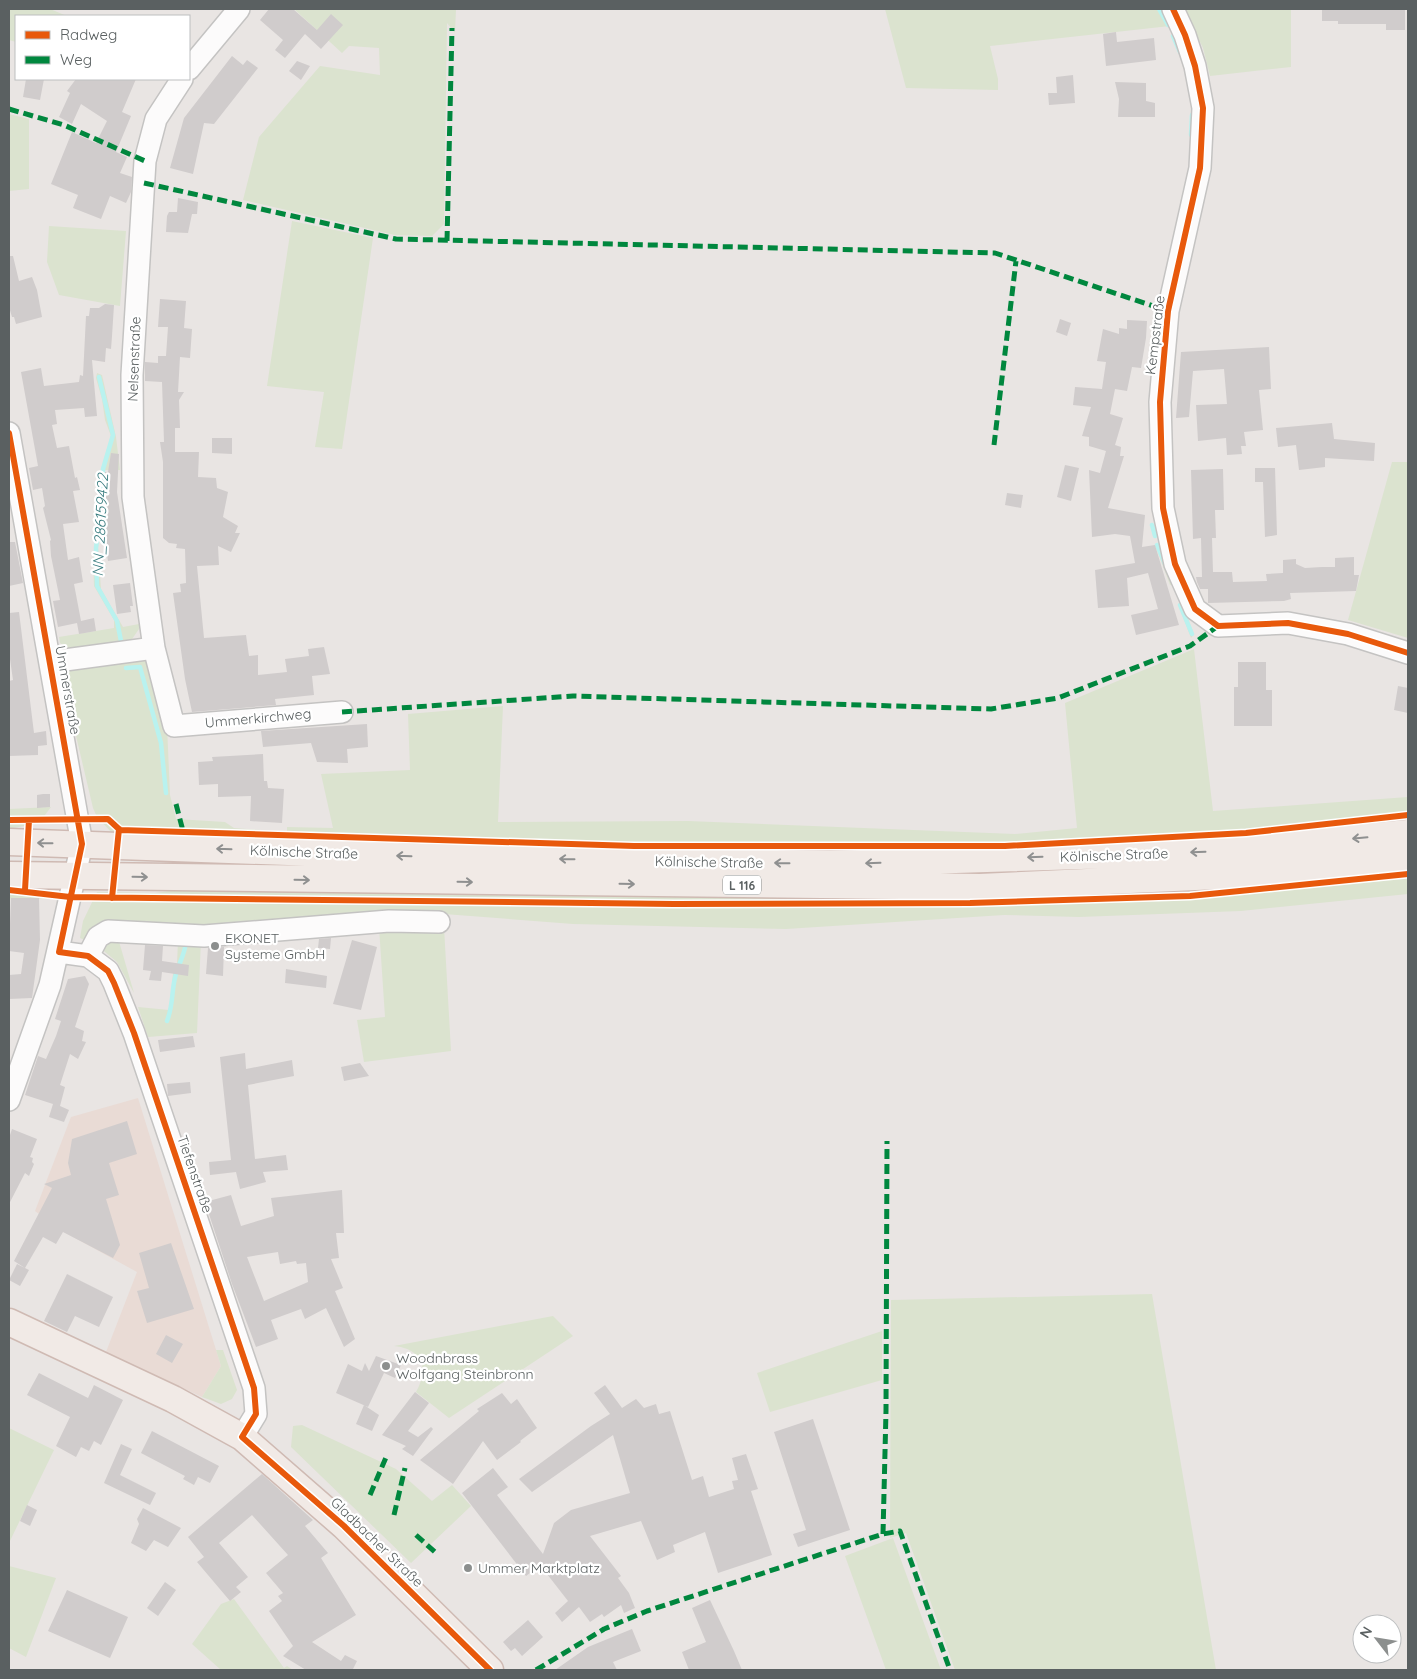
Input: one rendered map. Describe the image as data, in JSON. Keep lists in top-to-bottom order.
{
  "streets": {
    "main road": ["Kölnische Straße", "L 116", "Gladbacher Straße"],
    "street": [
      "Kempstraße",
      "Nelsenstraße",
      "Ummerstraße",
      "Ummerkirchweg",
      "Tiefenstraße"
    ]
  },
  "crossings": [
    ["Nelsenstraße", "Ummerkirchweg"],
    ["Ummerstraße", "Kölnische Straße"],
    ["Ummerstraße", "Tiefenstraße"],
    ["Tiefenstraße", "Gladbacher Straße"]
  ],
  "water": ["NN_286159422"],
  "places": ["EKONET Systeme GmbH", "Woodnbrass Wolfgang Steinbronn", "Ummer Marktplatz"],
  "legend": ["Radweg", "Weg"],
  "north": "top left"
}
